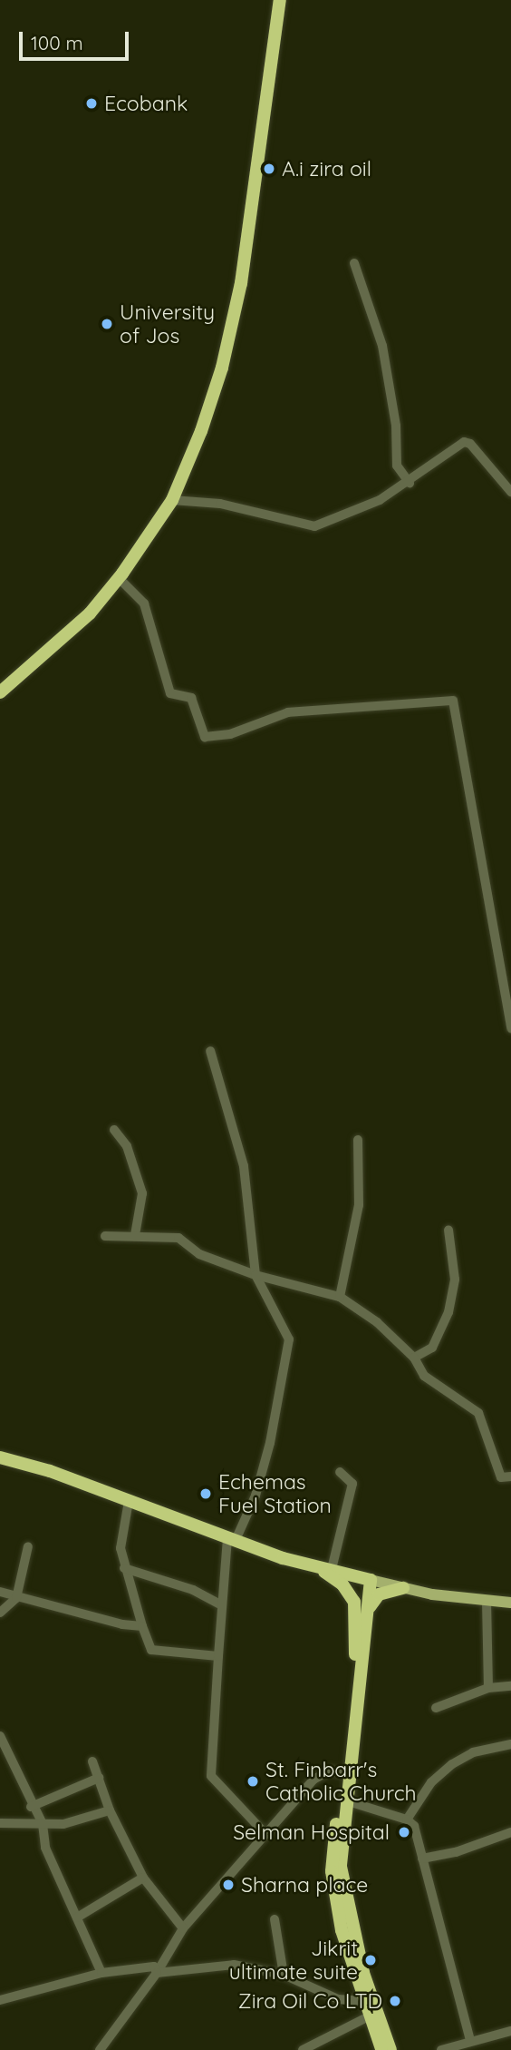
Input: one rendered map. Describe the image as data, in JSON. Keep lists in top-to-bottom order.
{
  "places": [
    "Ecobank",
    "A.i zira oil",
    "University of Jos",
    "Echemas Fuel Station",
    "St. Finbarr's Catholic Church",
    "Selman Hospital",
    "Sharna place",
    "Jikrit ultimate suite",
    "Zira Oil Co LTD"
  ],
  "scale_bar": "100 m"
}
